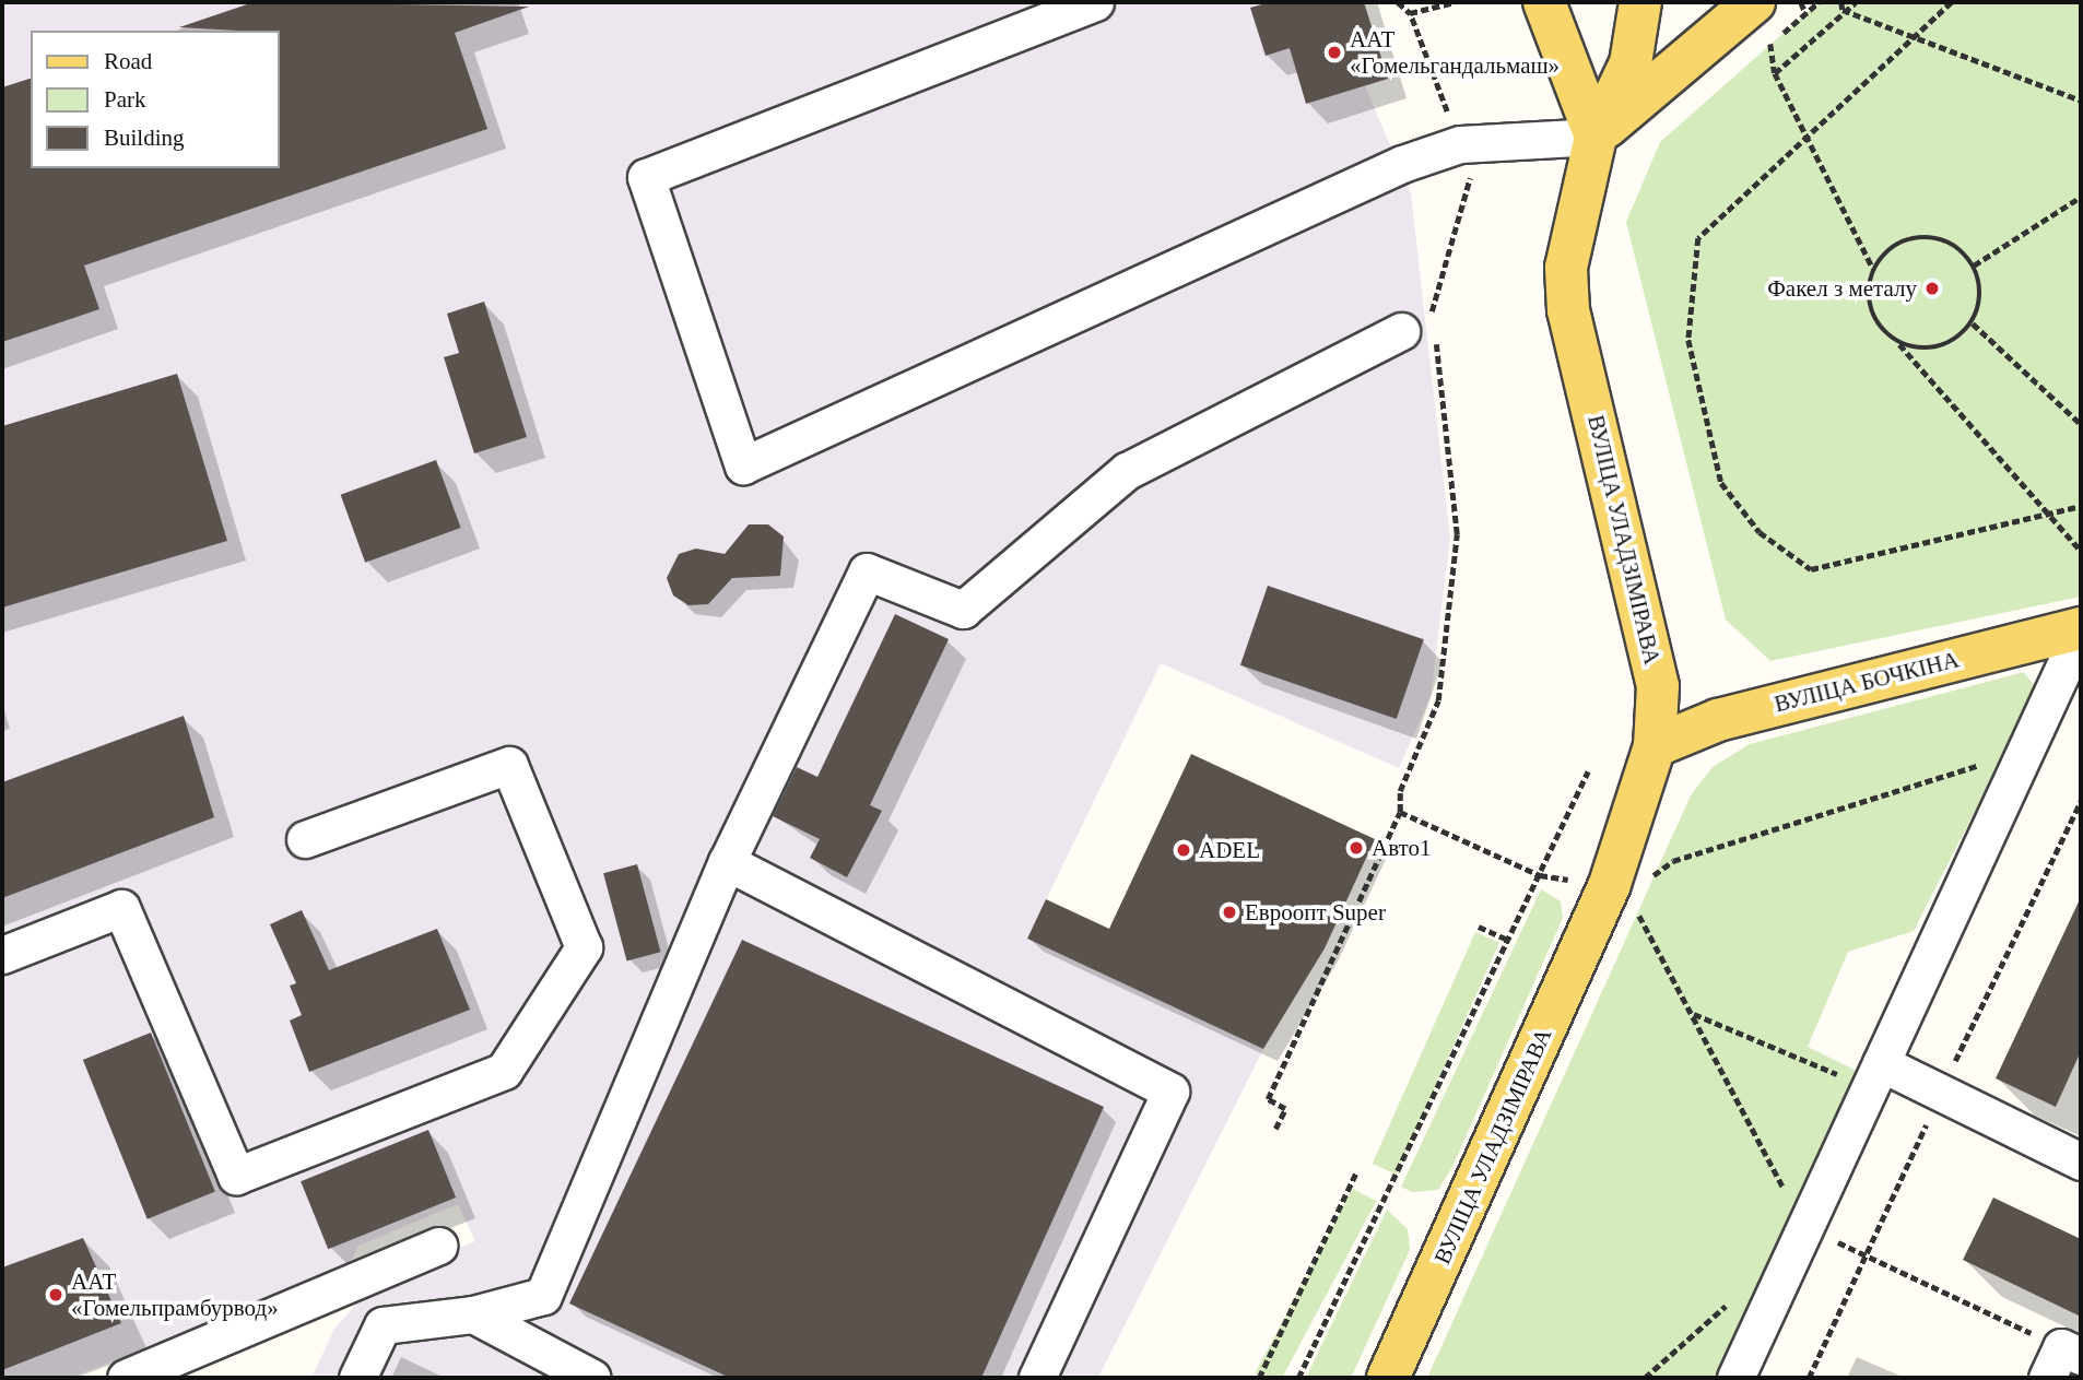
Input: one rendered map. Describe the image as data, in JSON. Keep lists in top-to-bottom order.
{
  "streets": {
    "main road": ["ВУЛІЦА УЛАДЗІМІРАВА", "ВУЛІЦА БОЧКІНА"]
  },
  "crossings": [
    ["ВУЛІЦА УЛАДЗІМІРАВА", "ВУЛІЦА БОЧКІНА"]
  ],
  "places": [
    "ААТ «Гомельгандальмаш»",
    "Факел з металу",
    "Авто1",
    "ADEL",
    "Евроопт Super",
    "ААТ «Гомельпрамбурвод»"
  ],
  "legend": ["Road", "Park", "Building"]
}
